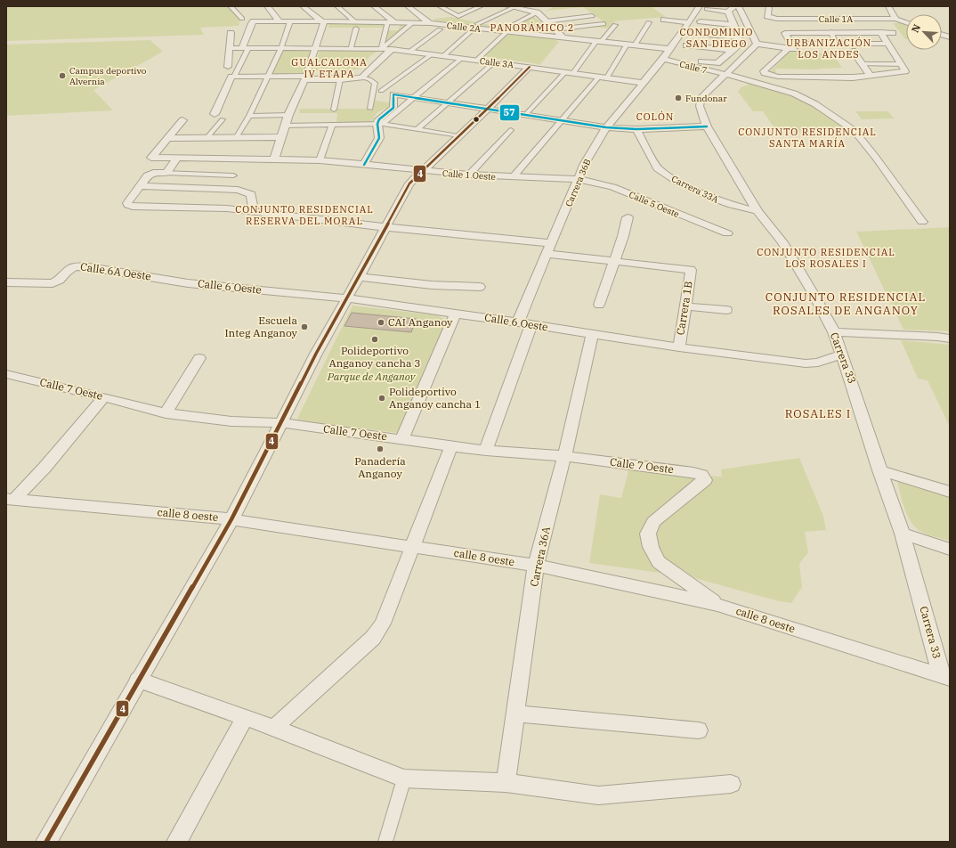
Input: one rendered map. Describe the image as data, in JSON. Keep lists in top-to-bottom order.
{
  "streets": {
    "street": [
      "Calle 1A",
      "Calle 2A",
      "Calle 3A",
      "Calle 7",
      "Calle 1 Oeste",
      "Carrera 36B",
      "Carrera 33A",
      "Calle 5 Oeste",
      "Calle 6A Oeste",
      "Calle 6 Oeste",
      "Carrera 1B",
      "Carrera 33",
      "Calle 7 Oeste",
      "calle 8 oeste",
      "Carrera 36A"
    ]
  },
  "crossings": [
    ["Calle 2A", "Carrera 36B"],
    ["Calle 3A", "Carrera 36B"],
    ["Calle 7", "Carrera 36B"],
    ["Calle 7", "Carrera 33"],
    ["Calle 1 Oeste", "Carrera 36B"],
    ["Calle 1 Oeste", "Calle 5 Oeste"],
    ["Carrera 36B", "Calle 5 Oeste"],
    ["Carrera 36B", "Calle 6 Oeste"],
    ["Carrera 33A", "Carrera 33"],
    ["Calle 6A Oeste", "Calle 6 Oeste"],
    ["Calle 6 Oeste", "Carrera 1B"],
    ["Calle 6 Oeste", "Carrera 33"],
    ["Calle 6 Oeste", "Carrera 36A"],
    ["Carrera 33", "calle 8 oeste"],
    ["Calle 7 Oeste", "calle 8 oeste"],
    ["Calle 7 Oeste", "Carrera 36A"],
    ["calle 8 oeste", "Carrera 36A"]
  ],
  "districts": [
    "PANORÁMICO 2",
    "CONDOMINIO SAN DIEGO",
    "URBANIZACIÓN LOS ANDES",
    "GUALCALOMA IV ETAPA",
    "COLÓN",
    "CONJUNTO RESIDENCIAL SANTA MARÍA",
    "CONJUNTO RESIDENCIAL RESERVA DEL MORAL",
    "CONJUNTO RESIDENCIAL LOS ROSALES I",
    "CONJUNTO RESIDENCIAL ROSALES DE ANGANOY",
    "ROSALES I"
  ],
  "parks": ["Parque de Anganoy"],
  "places": [
    "Campus deportivo Alvernia",
    "Fundonar",
    "CAI Anganoy",
    "Escuela Integ Anganoy",
    "Polideportivo Anganoy cancha 3",
    "Polideportivo Anganoy cancha 1",
    "Panadería Anganoy"
  ],
  "lines": ["transit line 4", "transit line 57"],
  "north": "top left"
}
